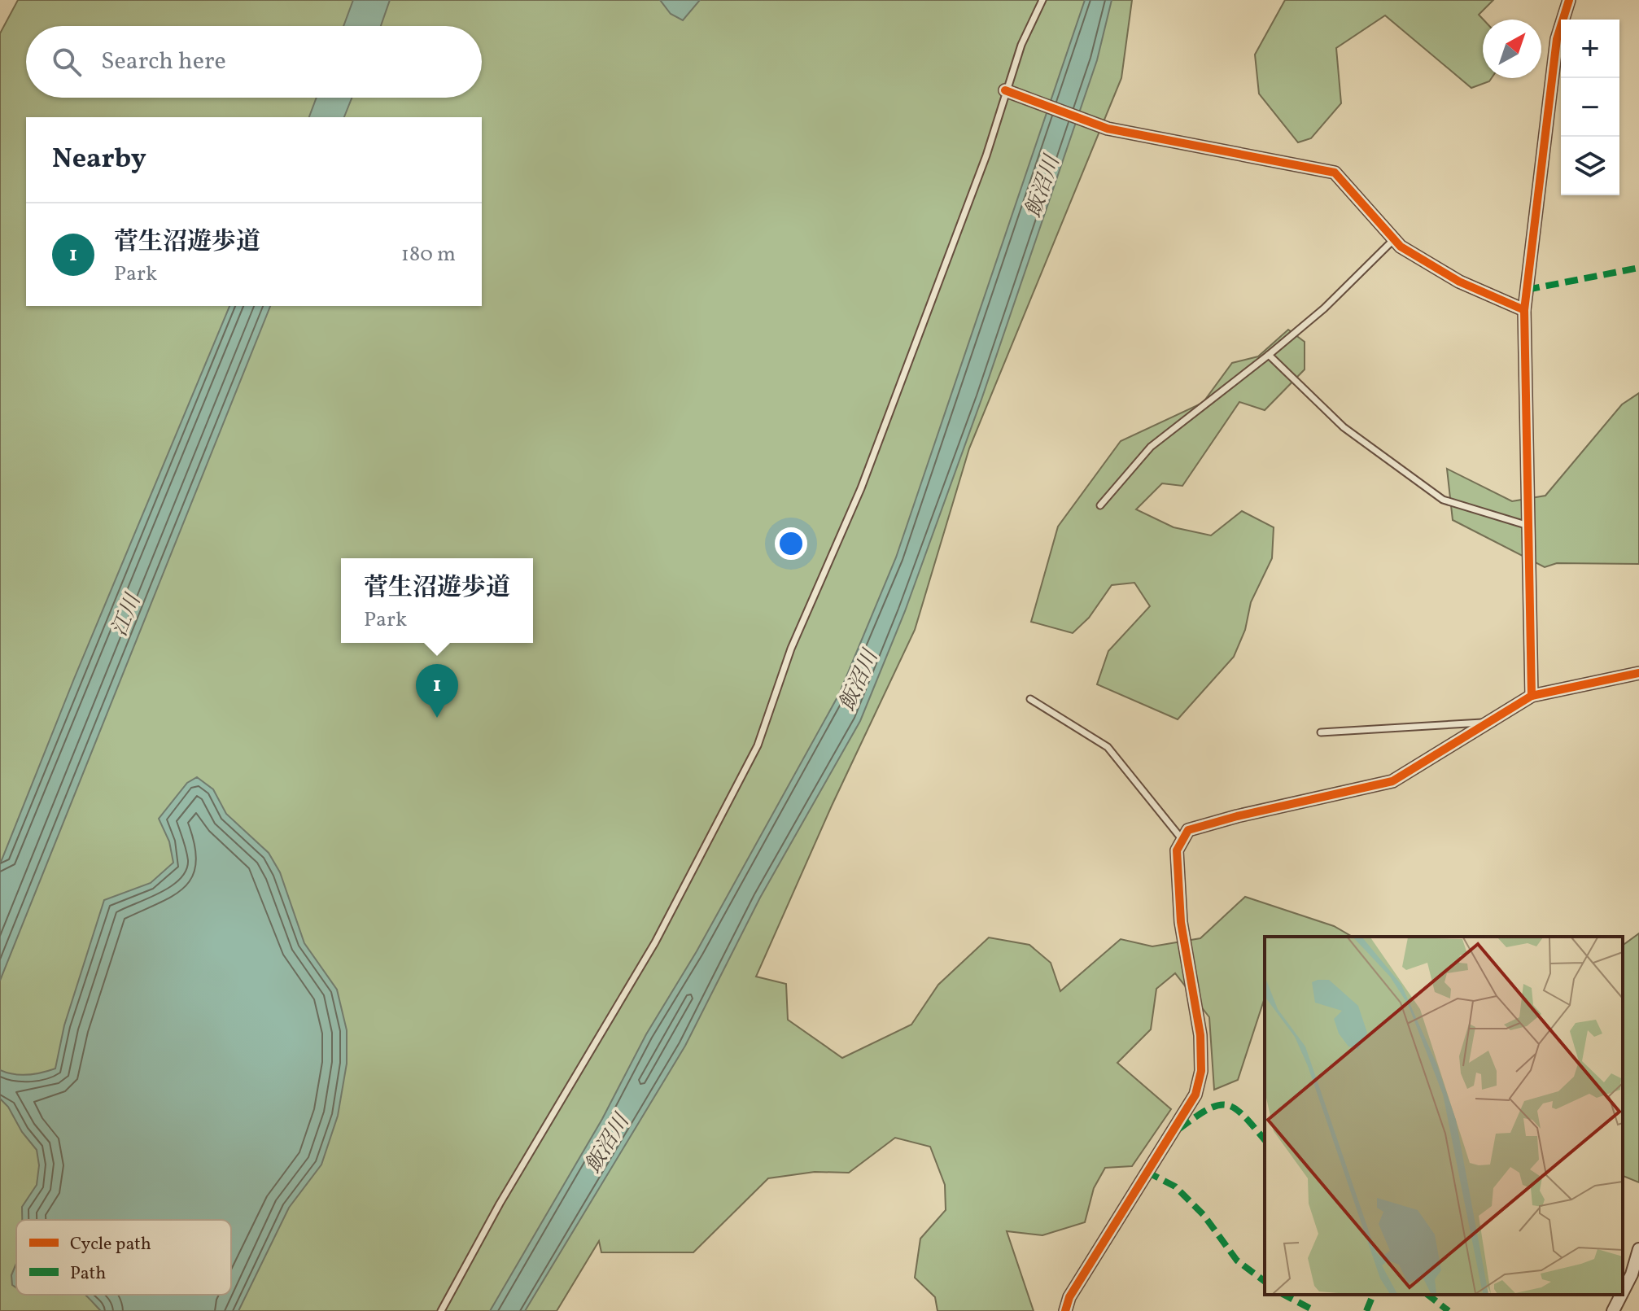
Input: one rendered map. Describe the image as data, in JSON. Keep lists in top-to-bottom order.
{
  "water": ["飯沼川", "江川"],
  "legend": ["Cycle path", "Path"],
  "north": "top right",
  "page": {
    "map_buttons": ["+", "−"],
    "search": "Search here",
    "heading": "Nearby",
    "list": [
      {
        "mark": "1",
        "name": "菅生沼遊歩道",
        "note": "Park",
        "value": "180 m"
      }
    ],
    "popup": ["菅生沼遊歩道", "Park"],
    "pins": "1"
  }
}
